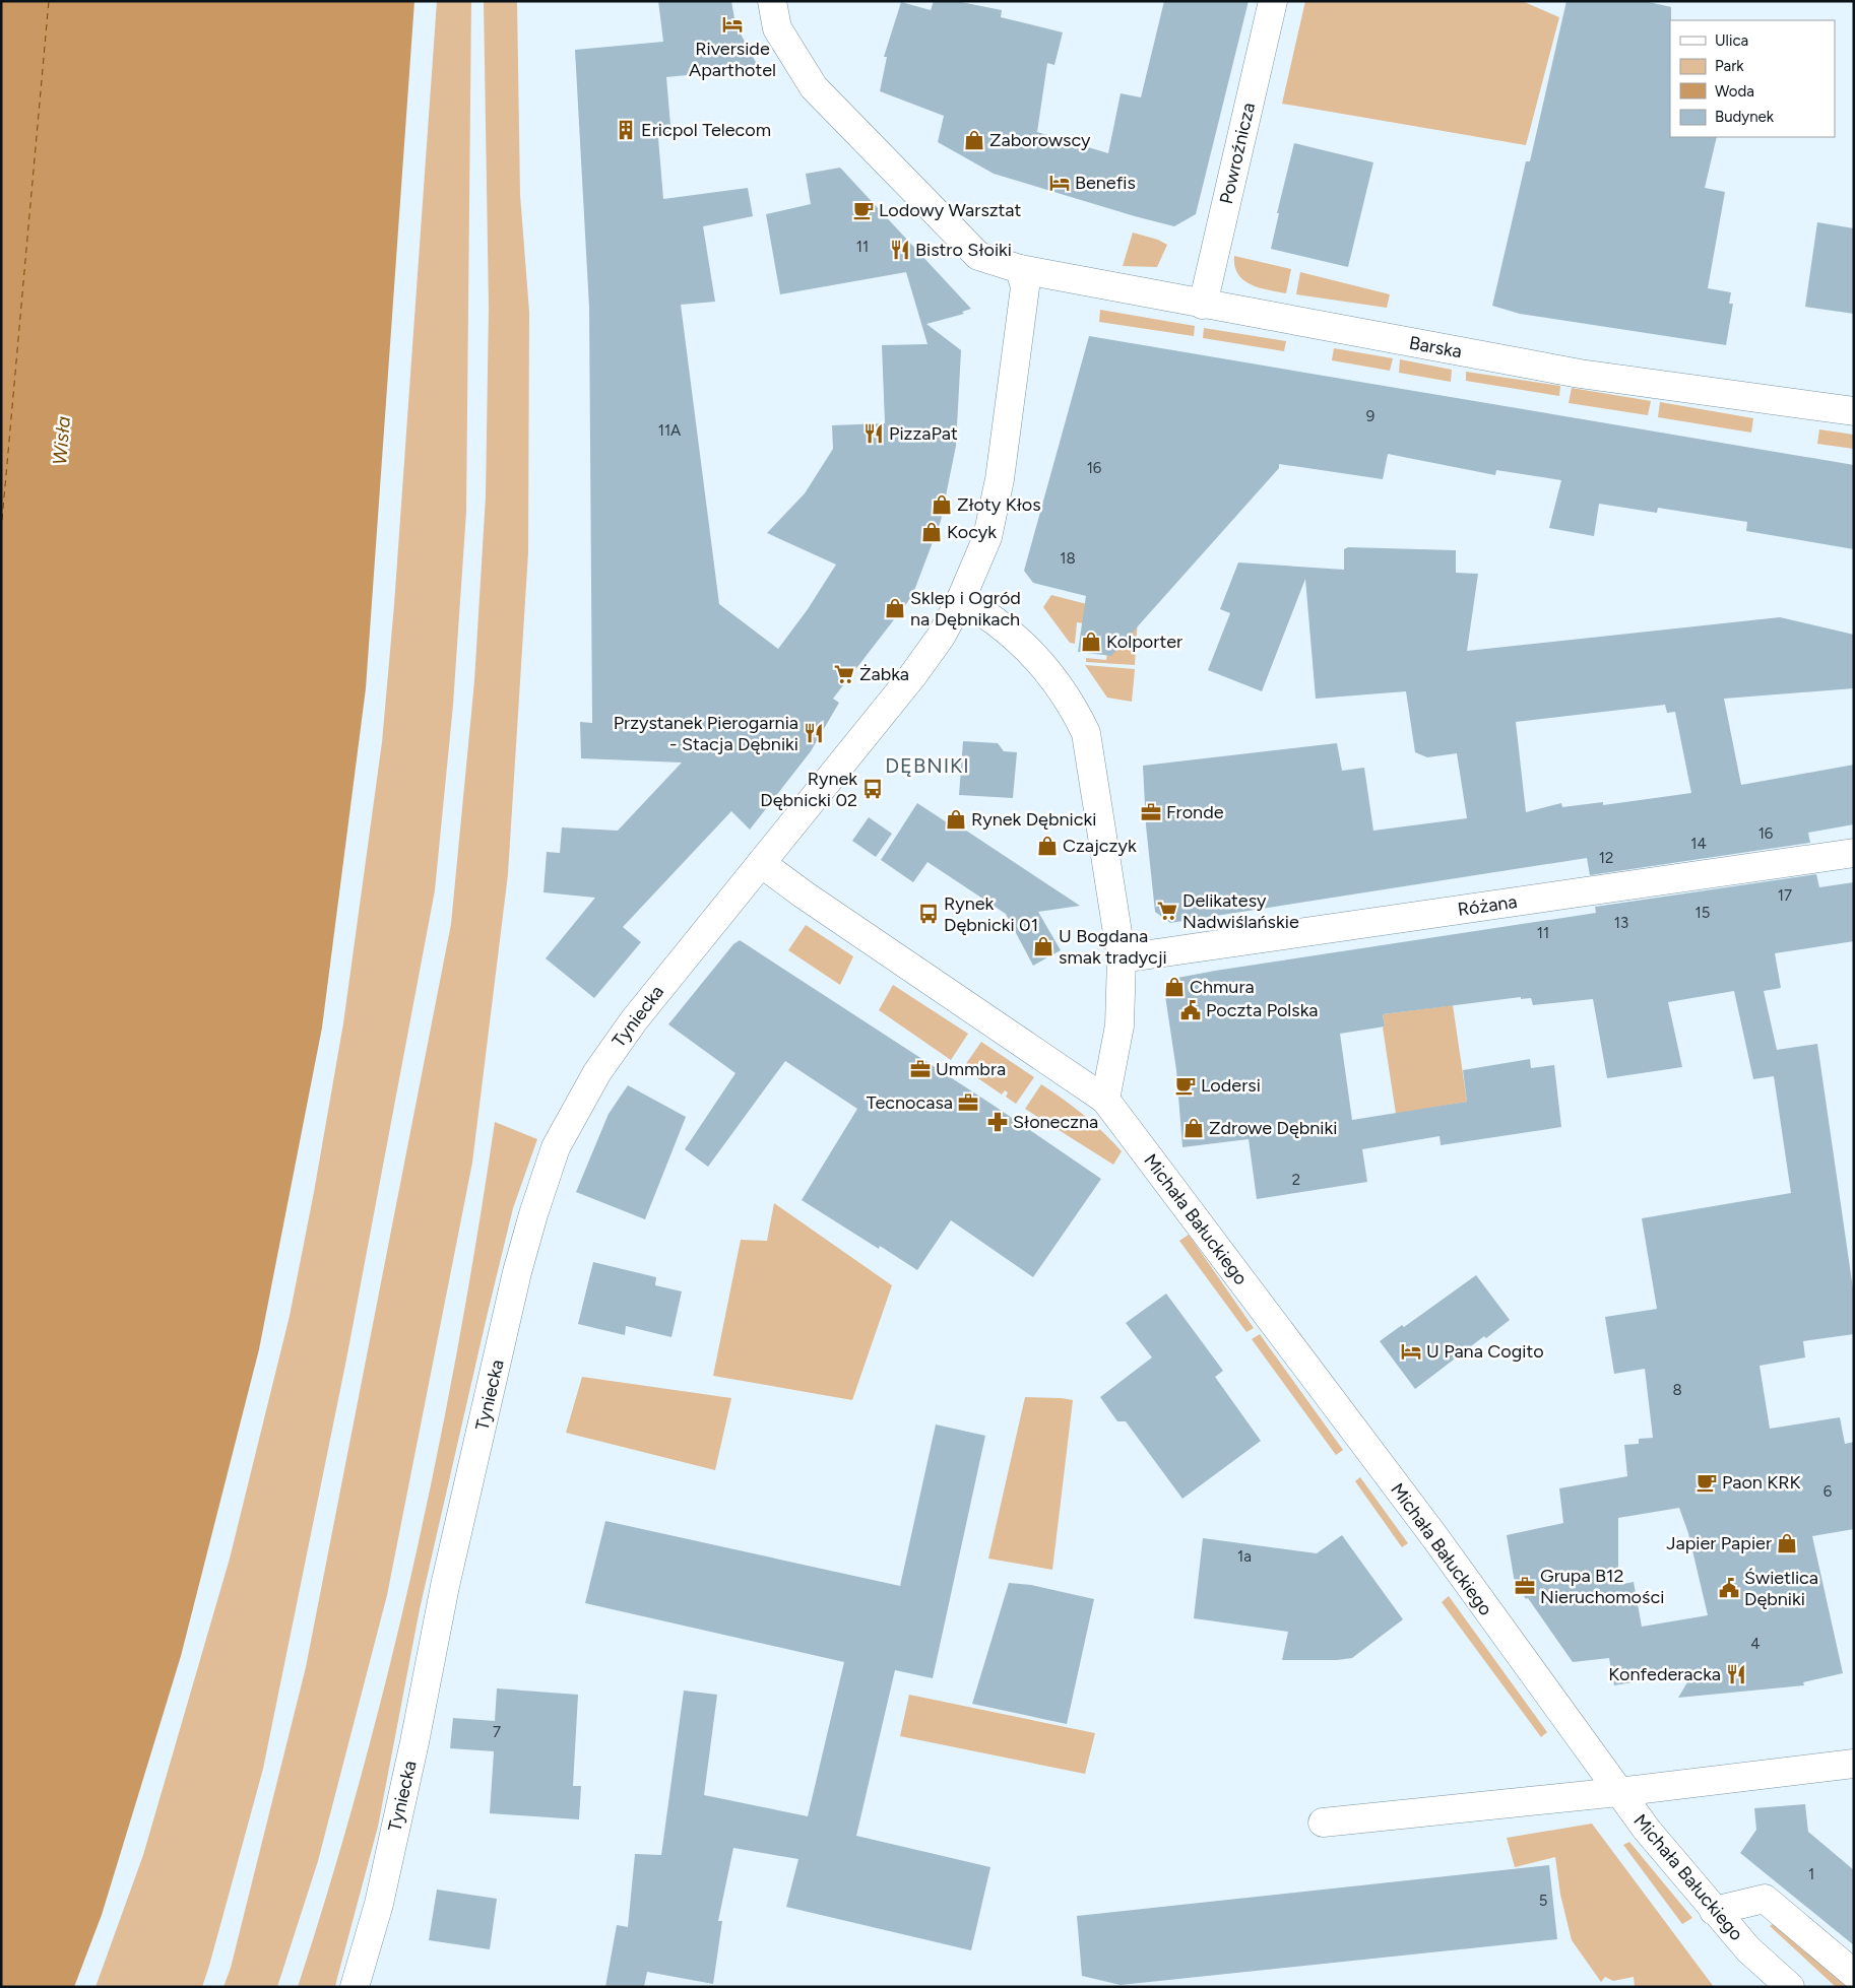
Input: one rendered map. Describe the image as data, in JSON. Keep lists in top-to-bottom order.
{
  "streets": {
    "street": [
      "Powroźnicza",
      "Barska",
      "Różana",
      "Tyniecka",
      "Michała Bałuckiego"
    ]
  },
  "crossings": [
    ["Powroźnicza", "Barska"]
  ],
  "districts": ["DĘBNIKI"],
  "water": ["Wisła"],
  "places": {
    "hotel": ["Riverside Aparthotel", "Benefis", "U Pana Cogito"],
    "building": ["Ericpol Telecom"],
    "shop": [
      "Zaborowscy",
      "Złoty Kłos",
      "Kocyk",
      "Sklep i Ogród na Dębnikach",
      "Kolporter",
      "Rynek Dębnicki",
      "Czajczyk",
      "U Bogdana smak tradycji",
      "Chmura",
      "Zdrowe Dębniki",
      "Japier Papier"
    ],
    "cafe": ["Lodowy Warsztat", "Lodersi", "Paon KRK"],
    "restaurant": [
      "Bistro Słoiki",
      "PizzaPat",
      "Przystanek Pierogarnia - Stacja Dębniki",
      "Konfederacka"
    ],
    "supermarket": ["Żabka", "Delikatesy Nadwiślańskie"],
    "bus stop": ["Rynek Dębnicki 02", "Rynek Dębnicki 01"],
    "office": [
      "Fronde",
      "Ummbra",
      "Tecnocasa",
      "Grupa B12 Nieruchomości"
    ],
    "public building": ["Poczta Polska", "Świetlica Dębniki"],
    "pharmacy": ["Słoneczna"]
  },
  "house_numbers": [
    "11",
    "9",
    "11A",
    "16",
    "18",
    "16",
    "14",
    "12",
    "17",
    "15",
    "13",
    "11",
    "2",
    "8",
    "6",
    "1a",
    "4",
    "7",
    "1",
    "5"
  ],
  "legend": [
    "Ulica",
    "Park",
    "Woda",
    "Budynek"
  ]
}
